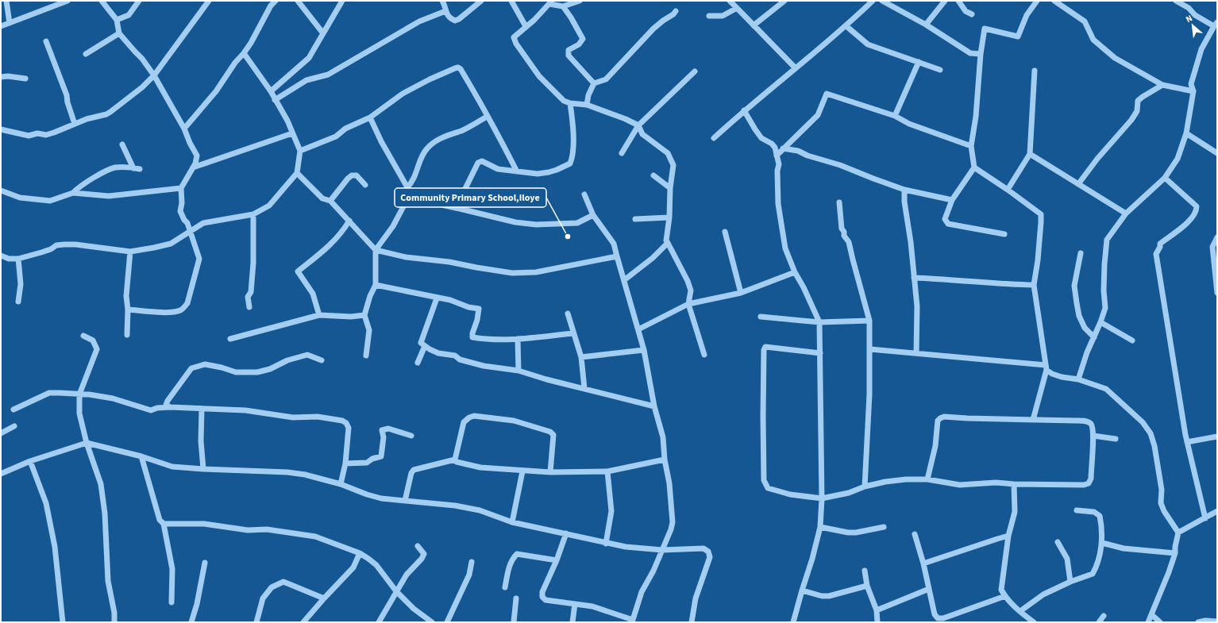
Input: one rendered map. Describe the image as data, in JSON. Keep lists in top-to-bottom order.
{
  "places": ["Community Primary School,Iloye"],
  "north": "top left"
}
